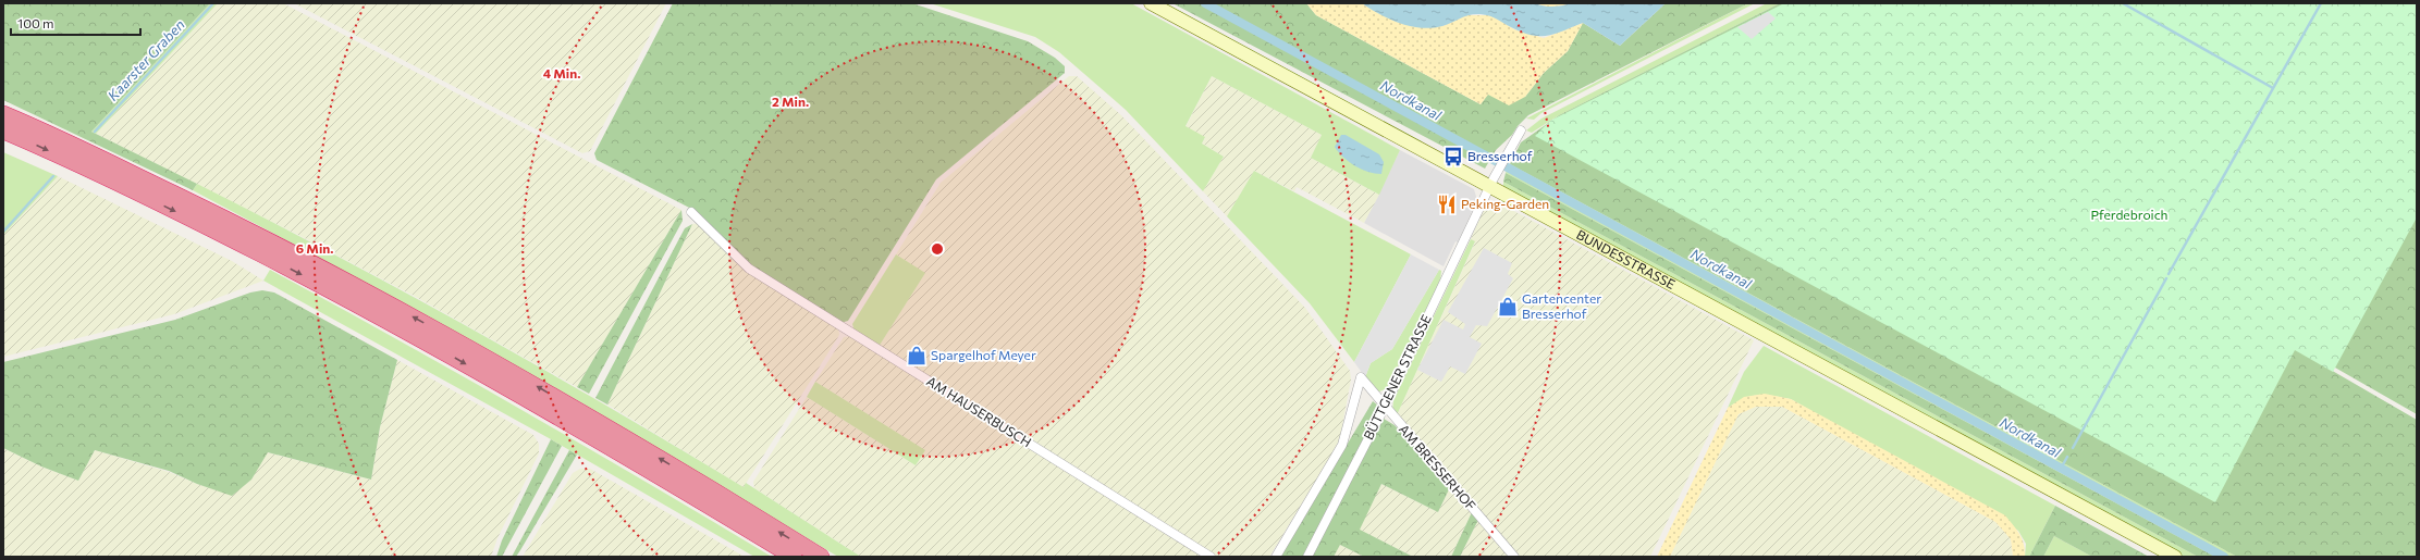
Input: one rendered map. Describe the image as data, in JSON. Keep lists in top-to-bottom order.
{
  "streets": {
    "main road": ["BUNDESSTRASSE"],
    "street": ["BÜTTGENER STRASSE", "AM HAUSERBUSCH", "AM BRESSERHOF"]
  },
  "crossings": [
    ["BUNDESSTRASSE", "BÜTTGENER STRASSE"],
    ["BÜTTGENER STRASSE", "AM BRESSERHOF"]
  ],
  "water": ["Kaarster Graben", "Nordkanal"],
  "parks": ["Pferdebroich"],
  "places": {
    "bus stop": ["Bresserhof"],
    "restaurant": ["Peking-Garden"],
    "shop": ["Gartencenter Bresserhof", "Spargelhof Meyer"]
  },
  "scale_bar": "100 m",
  "rings": ["4 Min.", "2 Min.", "6 Min."]
}
